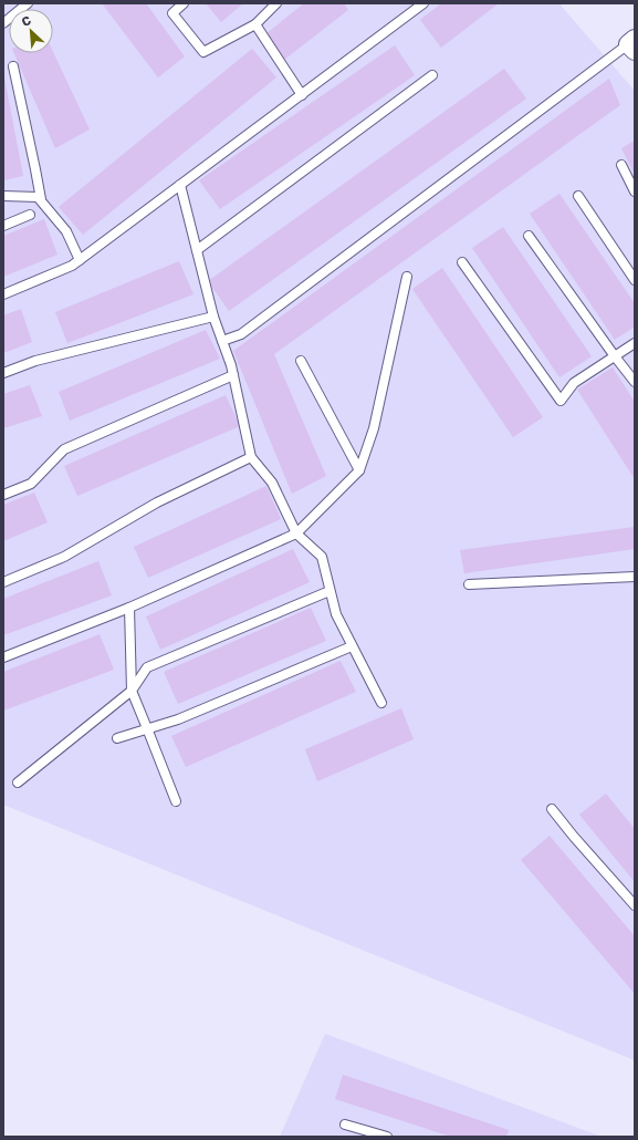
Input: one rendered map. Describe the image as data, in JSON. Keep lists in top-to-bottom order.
{
  "north": "top left"
}
